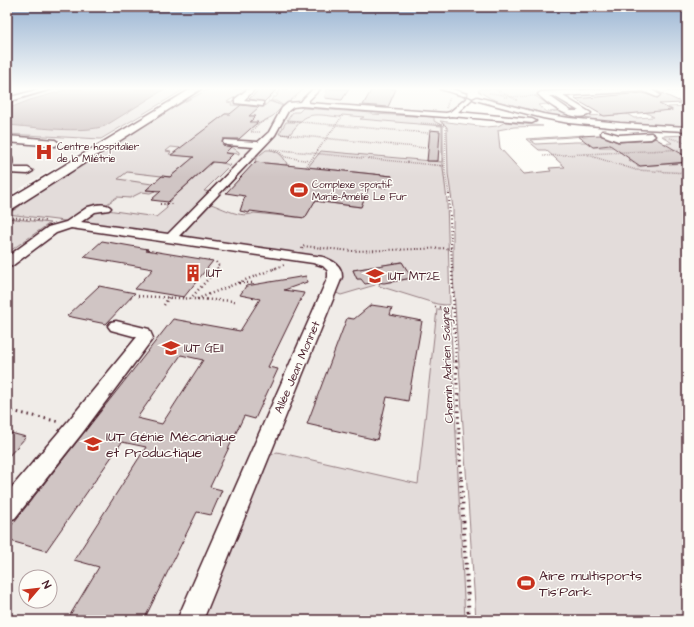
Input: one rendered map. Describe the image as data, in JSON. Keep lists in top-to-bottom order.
{
  "streets": {
    "street": ["Allée Jean Monnet"],
    "path": ["Chemin Adrien Saigne"]
  },
  "places": {
    "hospital": ["Centre hospitalier de la Milétrie"],
    "sports": ["Complexe sportif Marie-Amélie Le Fur", "Aire multisports Tis'Park"],
    "building": ["IUT"],
    "school or university": ["IUT MT2E", "IUT GEII", "IUT Génie Mécanique et Productique"]
  },
  "north": "top right"
}
